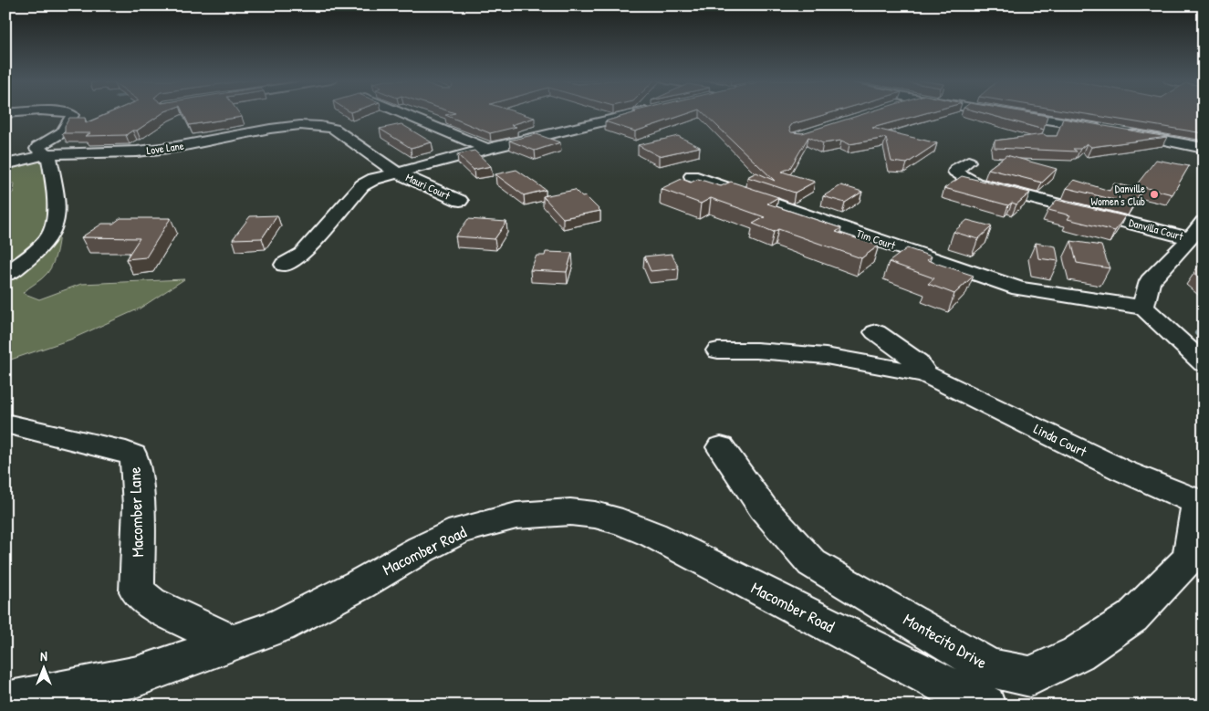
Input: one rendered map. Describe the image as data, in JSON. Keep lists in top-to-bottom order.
{
  "streets": {
    "street": [
      "Love Lane",
      "Mauri Court",
      "Danvilla Court",
      "Tim Court",
      "Linda Court",
      "Macomber Lane",
      "Macomber Road",
      "Montecito Drive"
    ]
  },
  "crossings": [
    ["Love Lane", "Mauri Court"],
    ["Linda Court", "Montecito Drive"],
    ["Macomber Lane", "Macomber Road"]
  ],
  "places": ["Danville Women's Club"],
  "north": "top"
}
